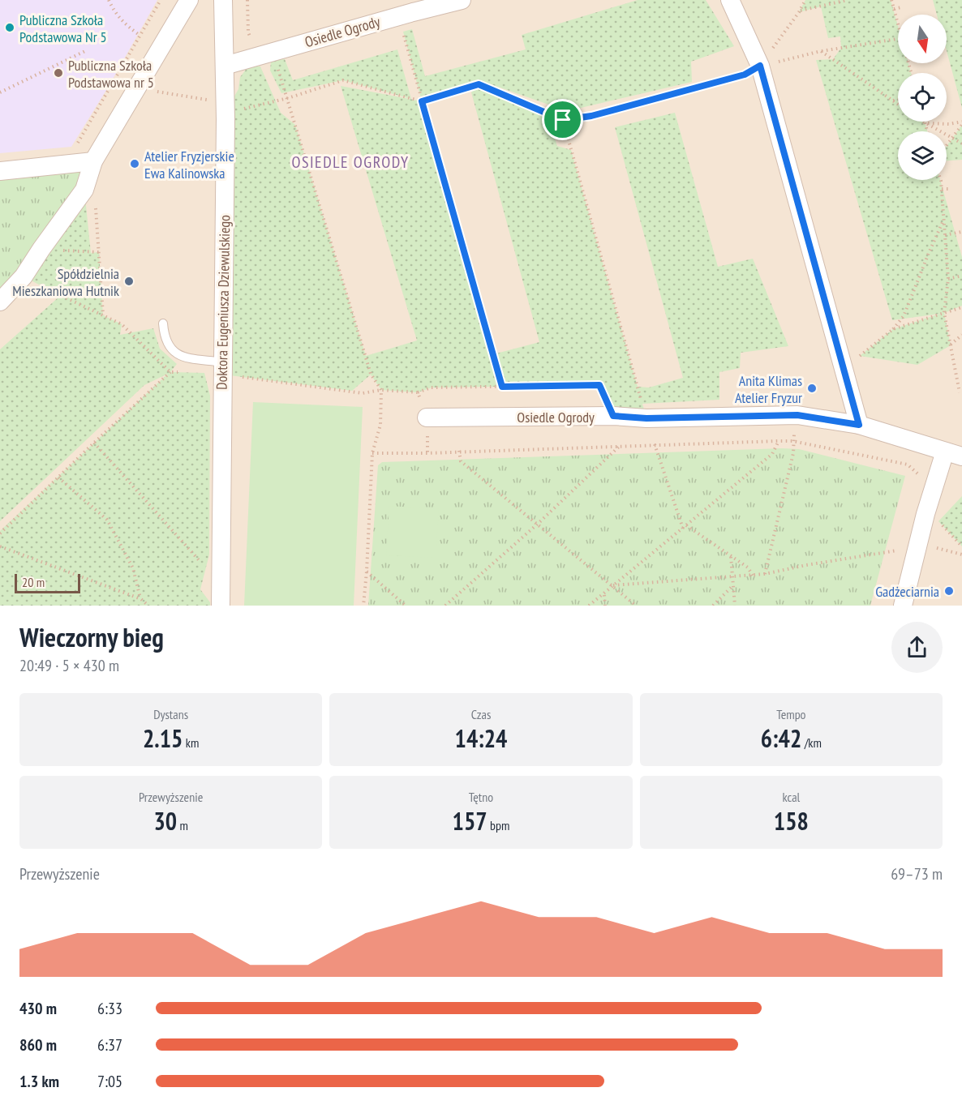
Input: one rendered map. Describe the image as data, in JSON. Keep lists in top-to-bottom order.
{
  "streets": {
    "street": ["Osiedle Ogrody", "Doktora Eugeniusza Dziewulskiego"]
  },
  "crossings": [
    ["Osiedle Ogrody", "Doktora Eugeniusza Dziewulskiego"]
  ],
  "districts": ["OSIEDLE OGRODY"],
  "places": [
    "Publiczna Szkoła Podstawowa Nr 5",
    "Publiczna Szkoła Podstawowa nr 5",
    "Atelier Fryzjerskie Ewa Kalinowska",
    "Spółdzielnia Mieszkaniowa Hutnik",
    "Anita Klimas Atelier Fryzur",
    "Gadżeciarnia"
  ],
  "scale_bar": "20 m",
  "north": "bottom",
  "page": {
    "scale": "20 m",
    "heading": ["Wieczorny bieg", "20:49 · 5 × 430 m"],
    "stats": [
      ["Dystans", "2.15 km"],
      ["Czas", "14:24"],
      ["Tempo", "6:42 /km"],
      ["Przewyższenie", "30 m"],
      ["Tętno", "157 bpm"],
      ["kcal", "158"]
    ],
    "chart": ["Przewyższenie", "69–73 m"],
    "list": [
      {
        "name": "430 m",
        "note": "6:33"
      },
      {
        "name": "860 m",
        "note": "6:37"
      },
      {
        "name": "1.3 km",
        "note": "7:05"
      }
    ]
  }
}
